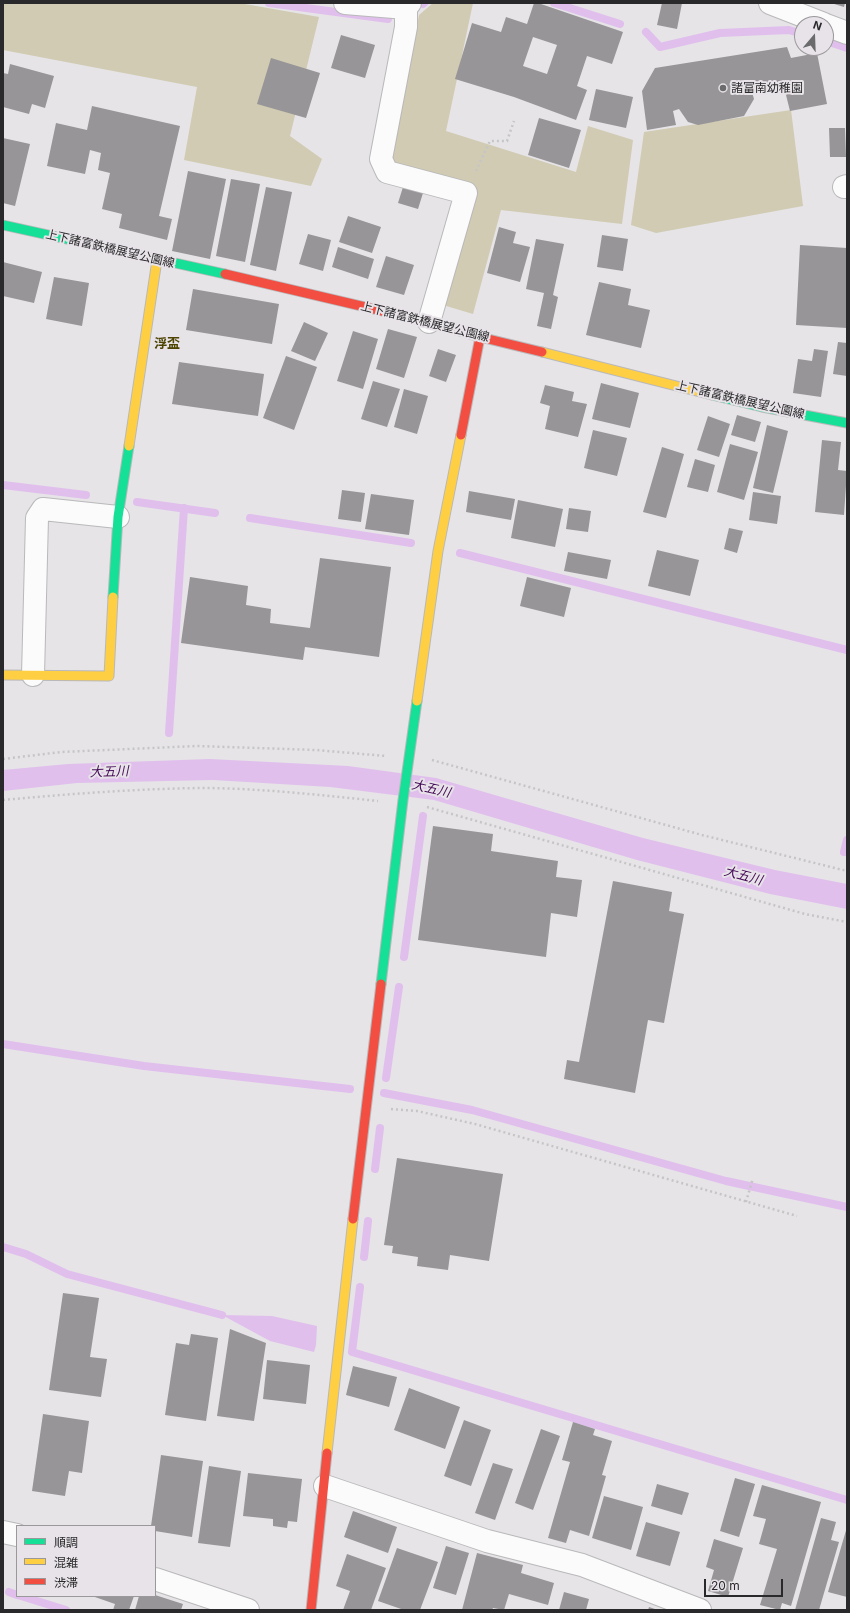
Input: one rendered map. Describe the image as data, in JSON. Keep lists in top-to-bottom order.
{
  "streets": {
    "street": ["上下諸富鉄橋展望公園線"]
  },
  "districts": ["浮盃"],
  "water": ["大五川"],
  "places": ["諸富南幼稚園"],
  "legend": ["順調", "混雑", "渋滞"],
  "scale_bar": "20 m",
  "north": "top"
}
